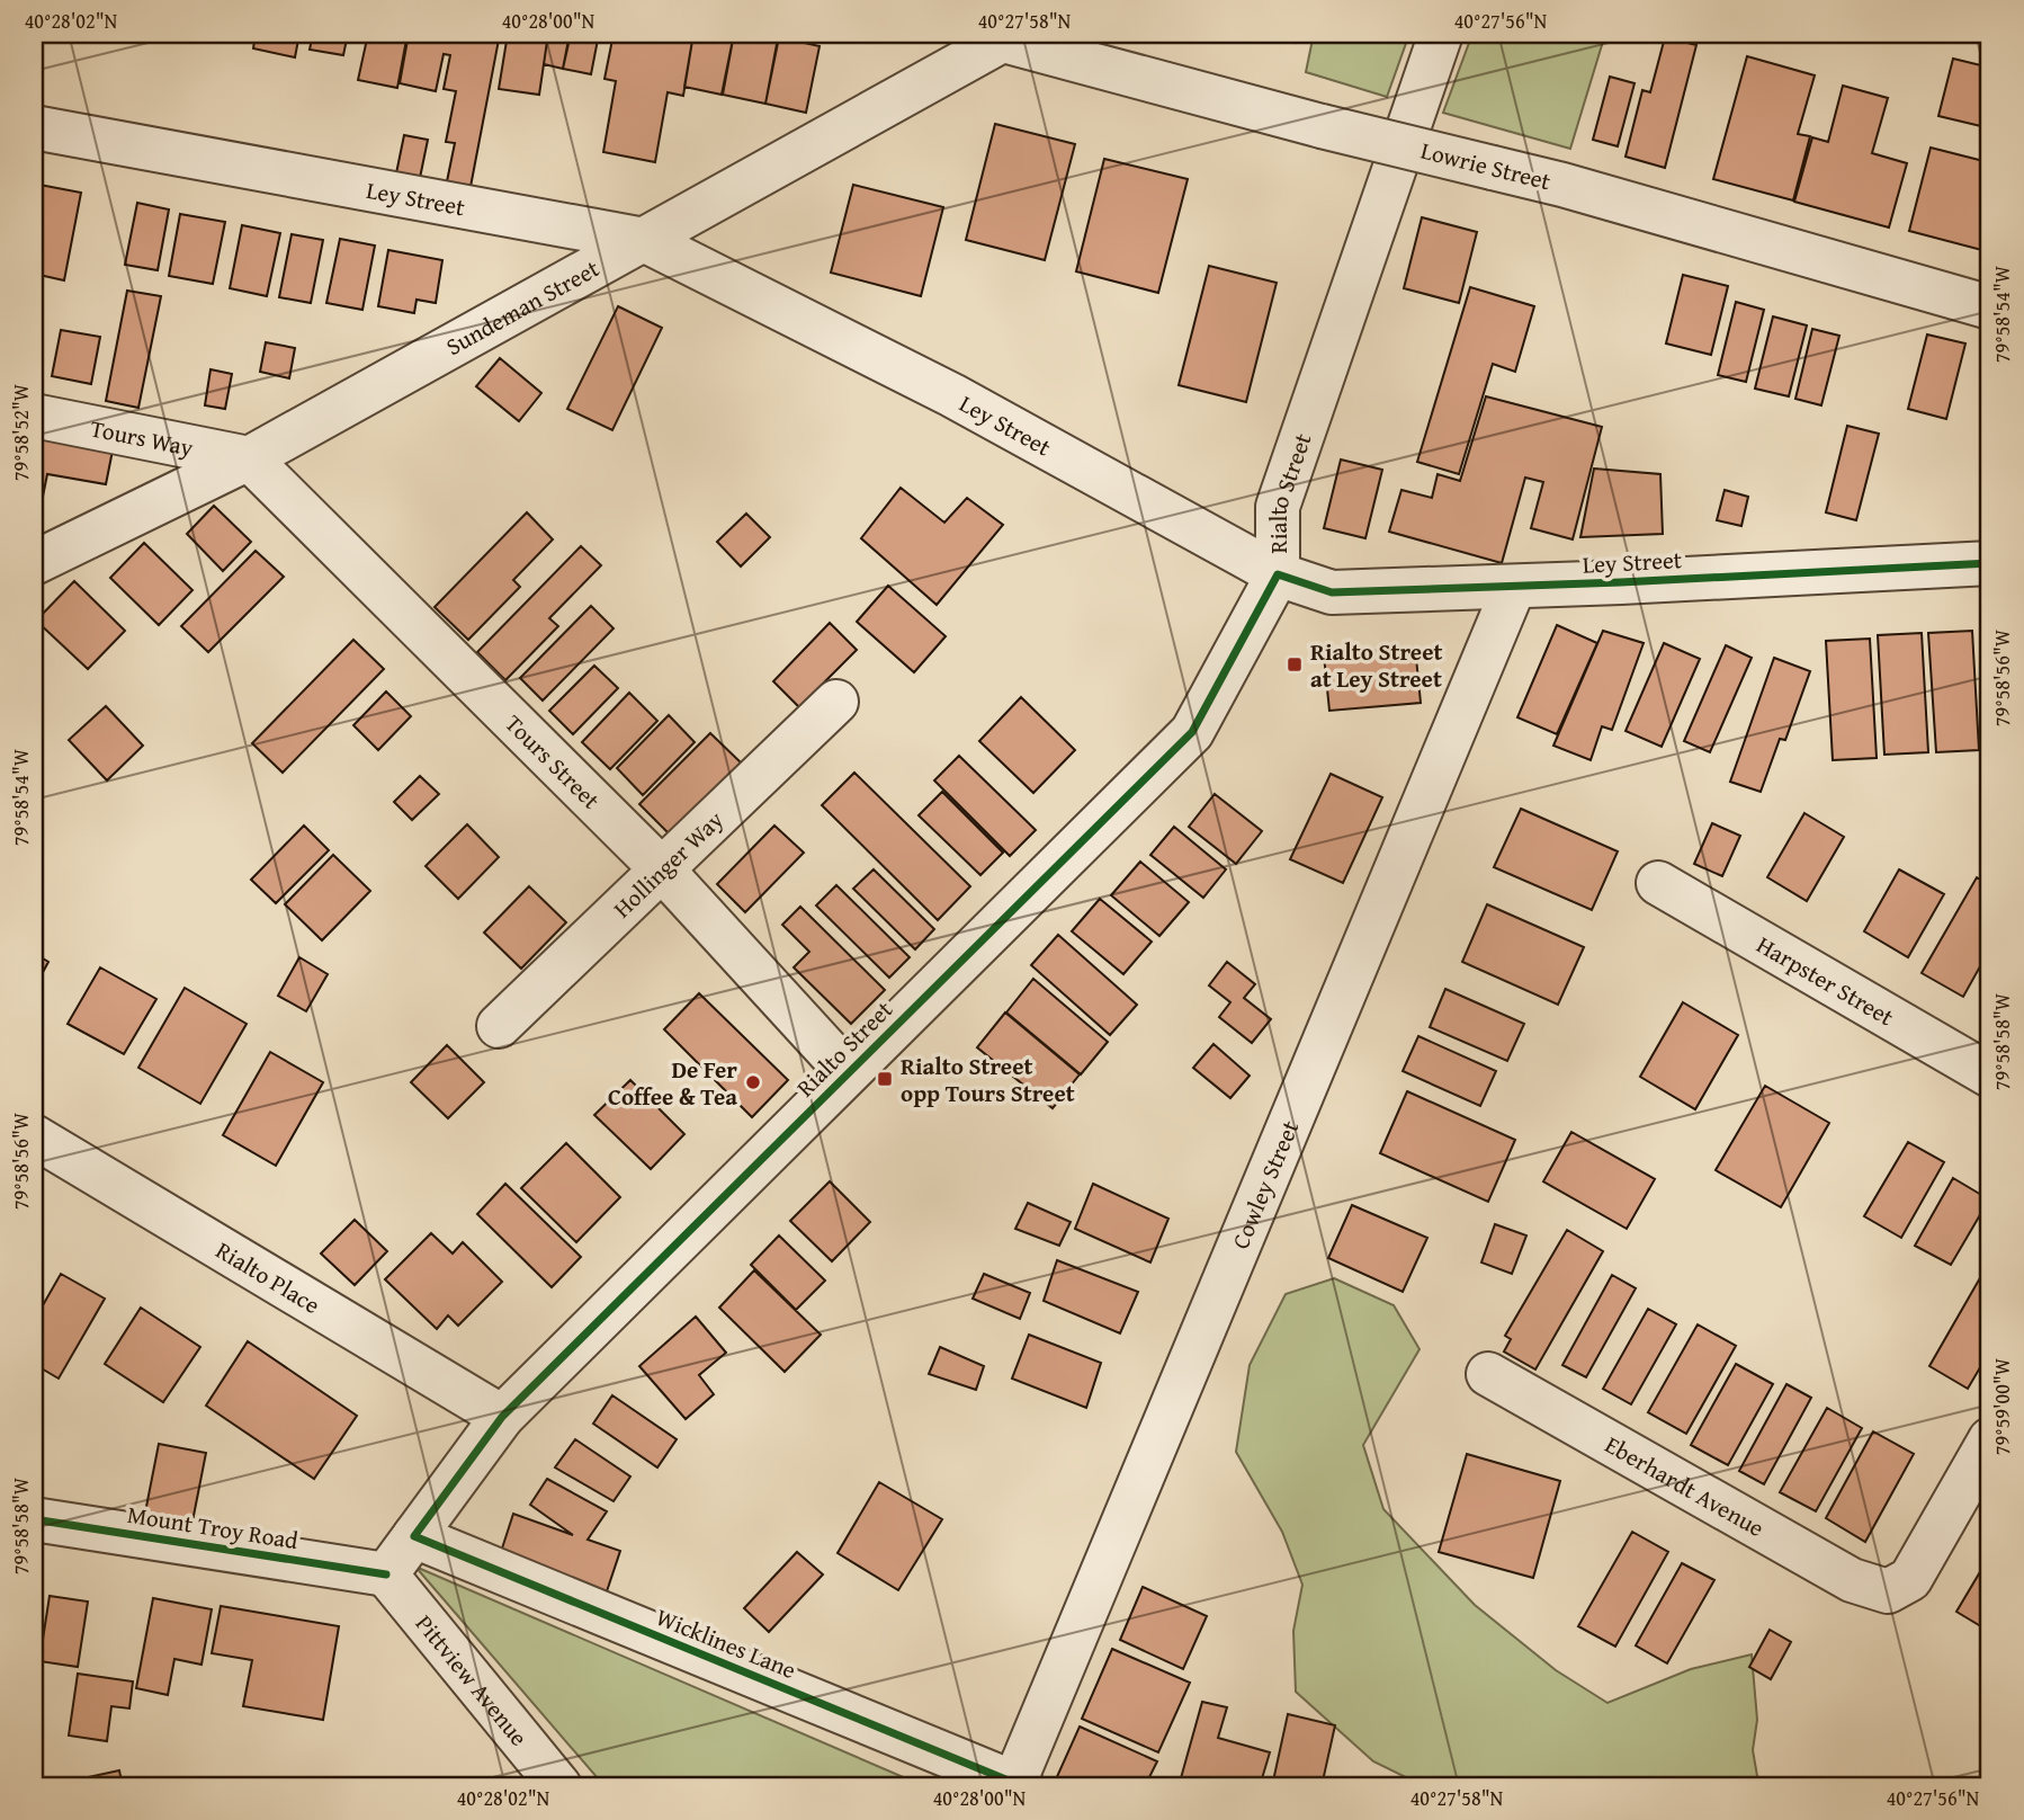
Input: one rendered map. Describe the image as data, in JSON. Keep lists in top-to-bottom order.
{
  "streets": {
    "street": [
      "Lowrie Street",
      "Ley Street",
      "Sundeman Street",
      "Tours Way",
      "Rialto Street",
      "Tours Street",
      "Hollinger Way",
      "Harpster Street",
      "Cowley Street",
      "Rialto Place",
      "Eberhardt Avenue",
      "Mount Troy Road",
      "Wicklines Lane",
      "Pittview Avenue"
    ]
  },
  "crossings": [
    ["Lowrie Street", "Sundeman Street"],
    ["Ley Street", "Sundeman Street"],
    ["Ley Street", "Rialto Street"],
    ["Ley Street", "Cowley Street"],
    ["Sundeman Street", "Tours Way"],
    ["Sundeman Street", "Tours Street"],
    ["Tours Way", "Tours Street"],
    ["Rialto Street", "Tours Street"],
    ["Rialto Street", "Rialto Place"],
    ["Rialto Street", "Mount Troy Road"],
    ["Rialto Street", "Wicklines Lane"],
    ["Rialto Street", "Pittview Avenue"],
    ["Tours Street", "Hollinger Way"],
    ["Cowley Street", "Wicklines Lane"],
    ["Mount Troy Road", "Pittview Avenue"]
  ],
  "places": {
    "transit": ["Rialto Street at Ley Street", "Rialto Street opp Tours Street"],
    "other": ["De Fer Coffee & Tea"]
  },
  "coordinates": [
    "40°28'02\"N",
    "40°28'00\"N",
    "40°27'58\"N",
    "40°27'56\"N",
    "79°58'54\"W",
    "79°58'52\"W",
    "79°58'56\"W",
    "79°58'58\"W",
    "79°59'00\"W"
  ]
}
